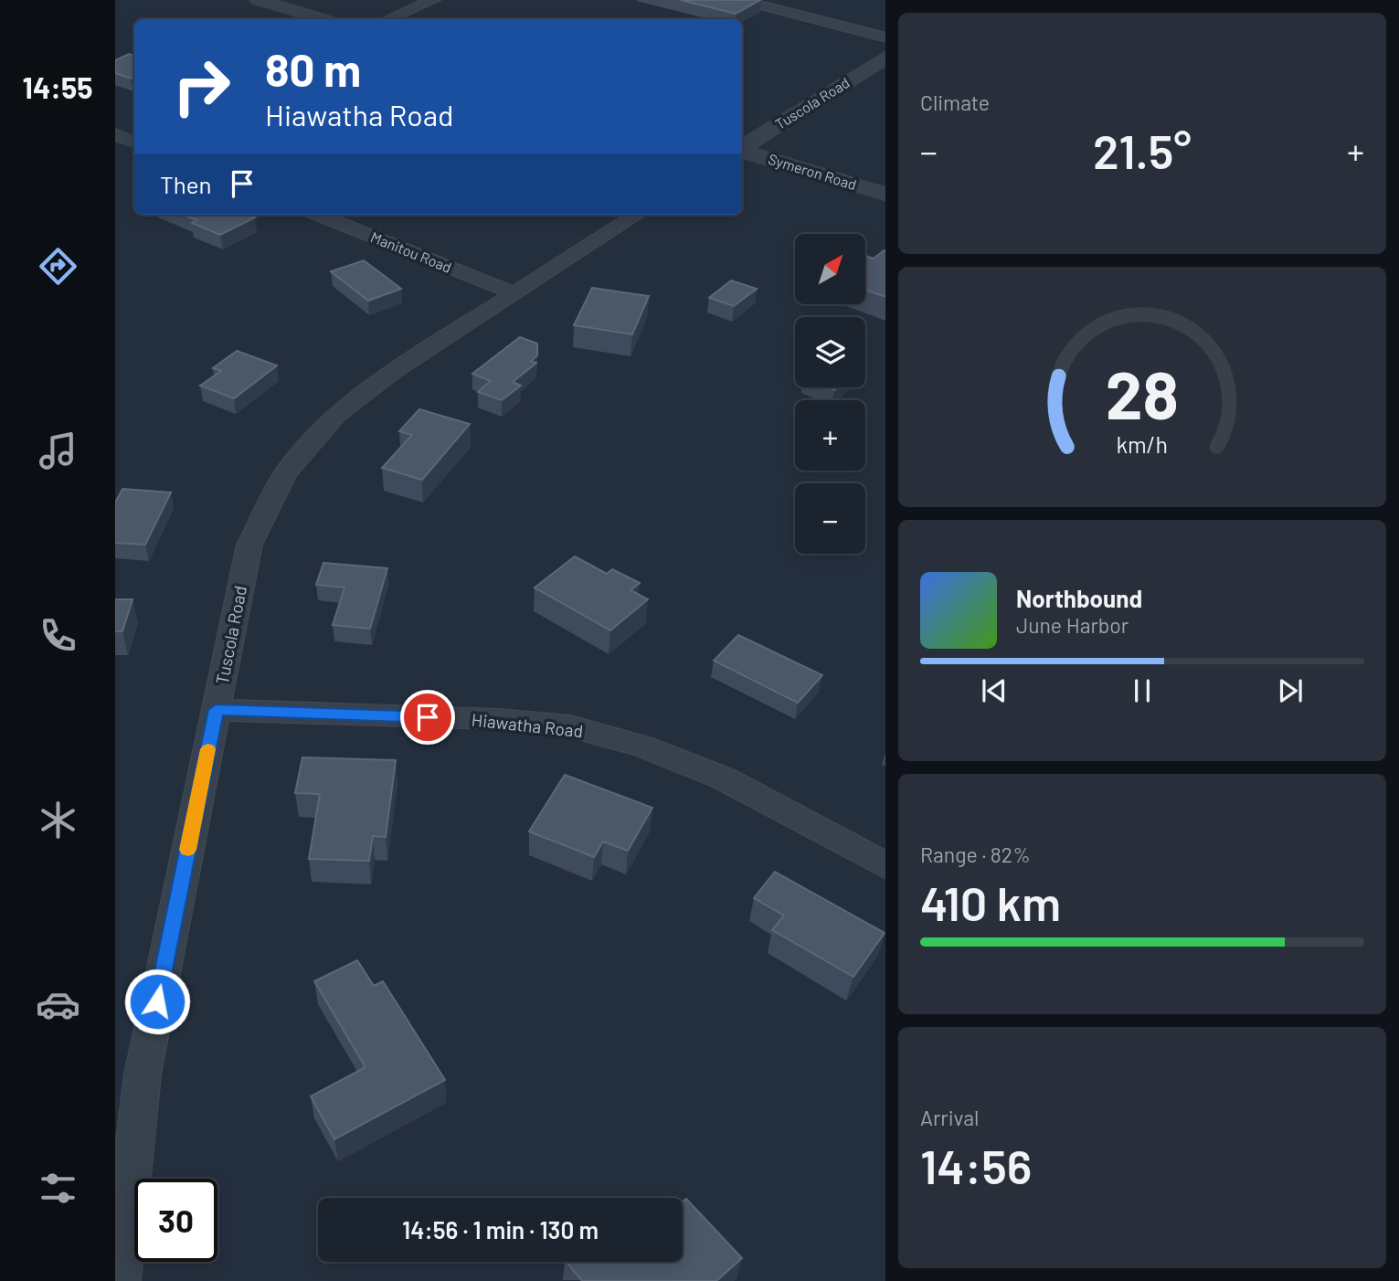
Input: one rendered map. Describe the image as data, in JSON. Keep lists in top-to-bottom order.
{
  "streets": {
    "street": [
      "Tuscola Road",
      "Symeron Road",
      "Manitou Road",
      "Hiawatha Road"
    ]
  },
  "crossings": [
    ["Tuscola Road", "Manitou Road"],
    ["Tuscola Road", "Hiawatha Road"]
  ],
  "north": "top right",
  "page": {
    "tabs": "14:55",
    "tile": [
      "Climate",
      ["Range · 82%", "410 km"],
      ["Arrival", "14:56"]
    ],
    "turn": ["80 m", "Hiawatha Road"],
    "heat": ["−", "21.5°", "+"],
    "then": "Then",
    "map_buttons": ["+", "−"],
    "song": ["Northbound", "June Harbor"],
    "limit": "30",
    "trip": "14:56 · 1 min · 130 m",
    "gauge": ["28", "km/h"]
  }
}
